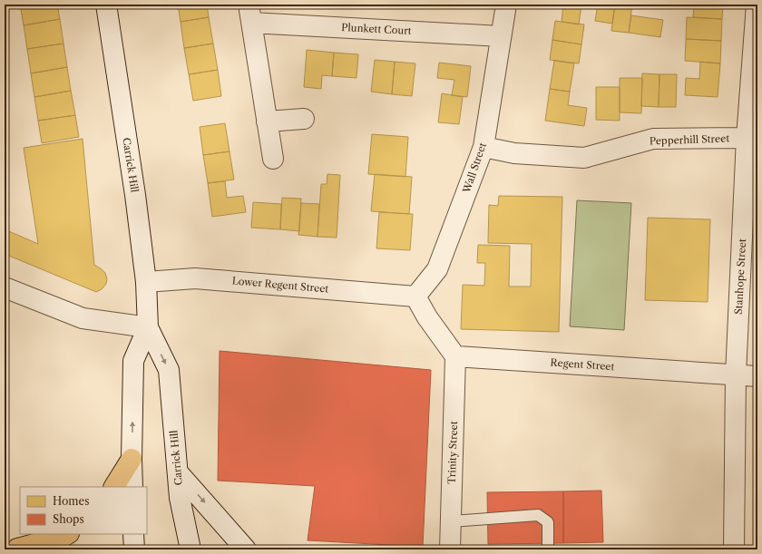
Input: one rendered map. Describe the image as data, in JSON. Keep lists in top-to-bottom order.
{
  "streets": {
    "street": [
      "Plunkett Court",
      "Pepperhill Street",
      "Carrick Hill",
      "Wall Street",
      "Stanhope Street",
      "Lower Regent Street",
      "Regent Street",
      "Trinity Street"
    ]
  },
  "crossings": [
    ["Plunkett Court", "Wall Street"],
    ["Pepperhill Street", "Wall Street"],
    ["Pepperhill Street", "Stanhope Street"],
    ["Carrick Hill", "Lower Regent Street"],
    ["Wall Street", "Lower Regent Street"],
    ["Stanhope Street", "Regent Street"],
    ["Regent Street", "Trinity Street"]
  ],
  "legend": ["Homes", "Shops"]
}
